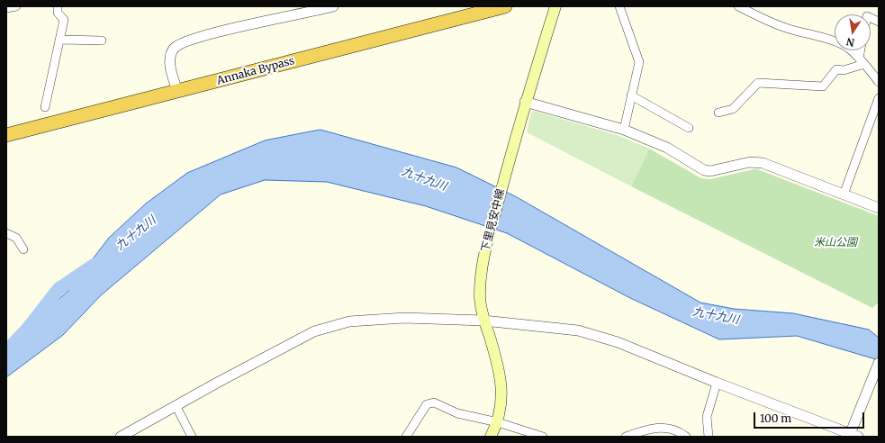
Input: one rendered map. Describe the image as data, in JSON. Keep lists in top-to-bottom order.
{
  "streets": {
    "highway": ["Annaka Bypass"],
    "main road": ["下里見安中線"]
  },
  "water": ["九十九川"],
  "parks": ["米山公園"],
  "scale_bar": "100 m",
  "north": "bottom"
}
